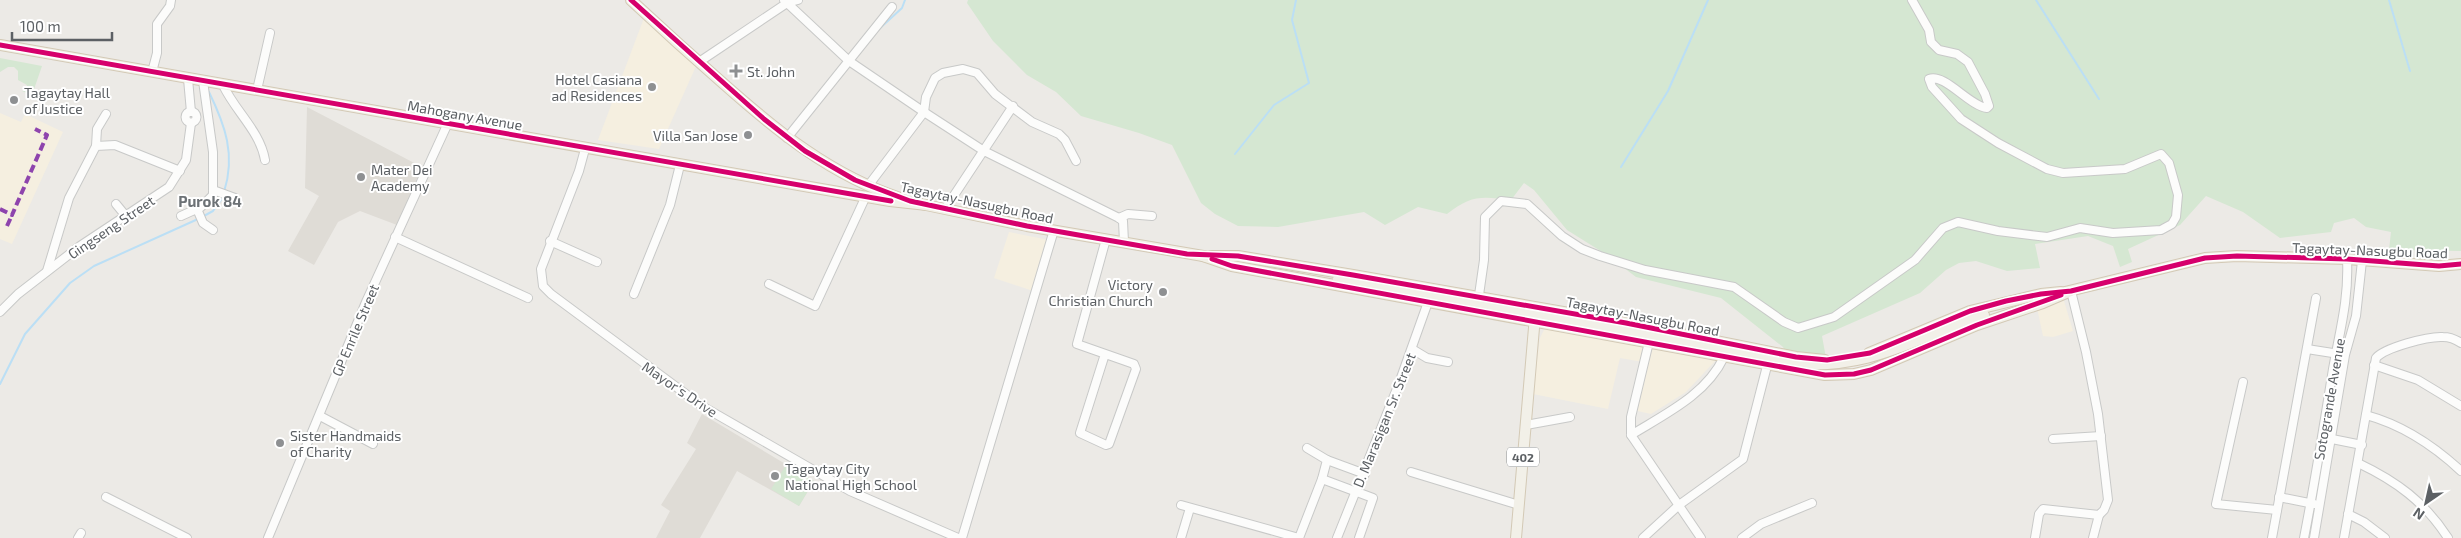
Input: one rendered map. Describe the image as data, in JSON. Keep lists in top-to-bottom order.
{
  "streets": {
    "main road": ["Mahogany Avenue", "Tagaytay-Nasugbu Road", "402"],
    "street": [
      "Gingseng Street",
      "GP Enrile Street",
      "Mayor's Drive",
      "Sotogrande Avenue",
      "D. Marasigan Sr. Street"
    ]
  },
  "crossings": [
    ["Mahogany Avenue", "Tagaytay-Nasugbu Road"],
    ["Mahogany Avenue", "Gingseng Street"],
    ["Mahogany Avenue", "GP Enrile Street"],
    ["Mahogany Avenue", "Mayor's Drive"],
    ["Tagaytay-Nasugbu Road", "Sotogrande Avenue"],
    ["Tagaytay-Nasugbu Road", "D. Marasigan Sr. Street"],
    ["Tagaytay-Nasugbu Road", "402"]
  ],
  "districts": ["Purok 84"],
  "places": {
    "health": ["St. John"],
    "other": [
      "Hotel Casiana ad Residences",
      "Tagaytay Hall of Justice",
      "Villa San Jose",
      "Mater Dei Academy",
      "Victory Christian Church",
      "Sister Handmaids of Charity",
      "Tagaytay City National High School"
    ]
  },
  "scale_bar": "100 m",
  "north": "bottom left"
}
